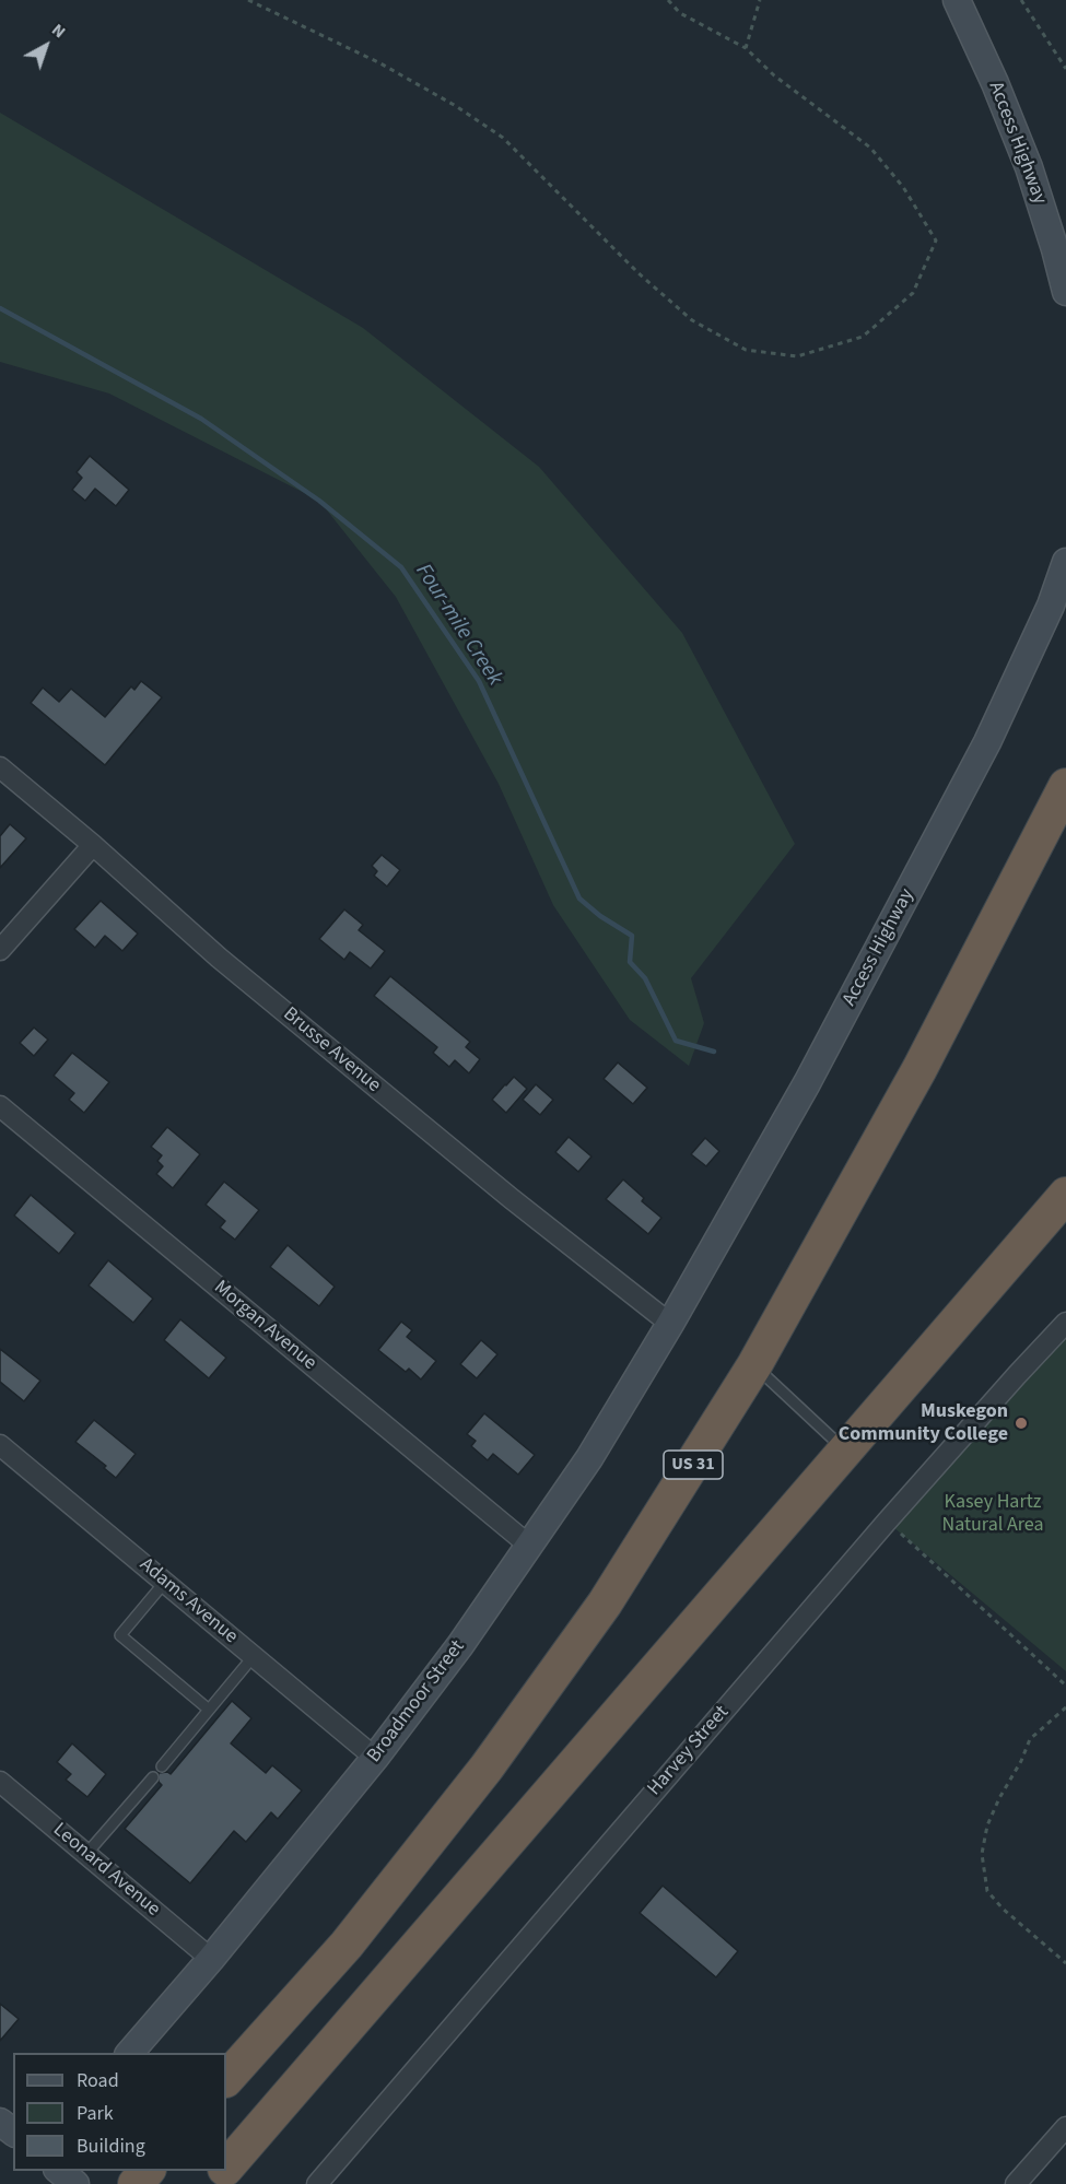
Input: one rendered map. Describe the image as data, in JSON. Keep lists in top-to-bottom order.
{
  "streets": {
    "highway": ["US 31"],
    "street": [
      "Access Highway",
      "Brusse Avenue",
      "Morgan Avenue",
      "Adams Avenue",
      "Broadmoor Street",
      "Harvey Street",
      "Leonard Avenue"
    ]
  },
  "crossings": [
    ["Access Highway", "Brusse Avenue"],
    ["Access Highway", "Broadmoor Street"],
    ["Brusse Avenue", "Broadmoor Street"],
    ["Morgan Avenue", "Broadmoor Street"],
    ["Adams Avenue", "Broadmoor Street"],
    ["Broadmoor Street", "Leonard Avenue"]
  ],
  "water": ["Four-mile Creek"],
  "parks": ["Kasey Hartz Natural Area"],
  "places": ["Muskegon Community College"],
  "legend": ["Road", "Park", "Building"],
  "north": "top right"
}
